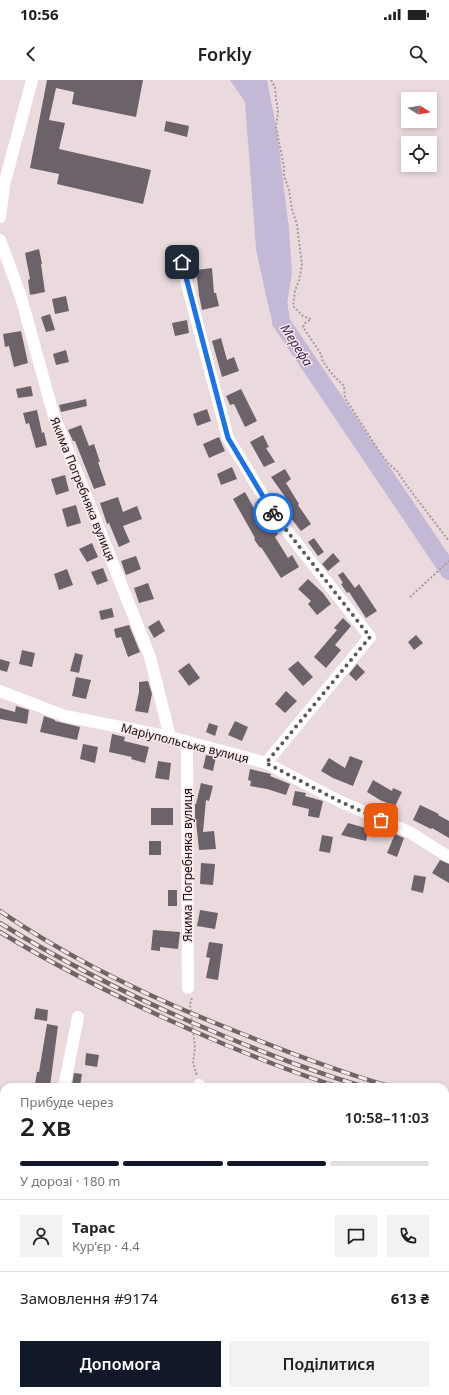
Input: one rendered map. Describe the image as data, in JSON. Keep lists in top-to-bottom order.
{
  "streets": {
    "street": ["Якима Погребняка вулиця", "Маріупольська вулиця"]
  },
  "crossings": [
    ["Якима Погребняка вулиця", "Маріупольська вулиця"]
  ],
  "water": ["Мерефа"],
  "north": "right",
  "page": {
    "status": "10:56",
    "header": "Forkly",
    "heading": ["2 хв", "Прибуде через", "10:58–11:03"],
    "panel": [
      "Тарас",
      "Кур’єр · 4.4",
      "Замовлення #9174",
      "613 ₴"
    ],
    "bar": "У дорозі · 180 m",
    "buttons": ["Допомога", "Поділитися"]
  }
}
